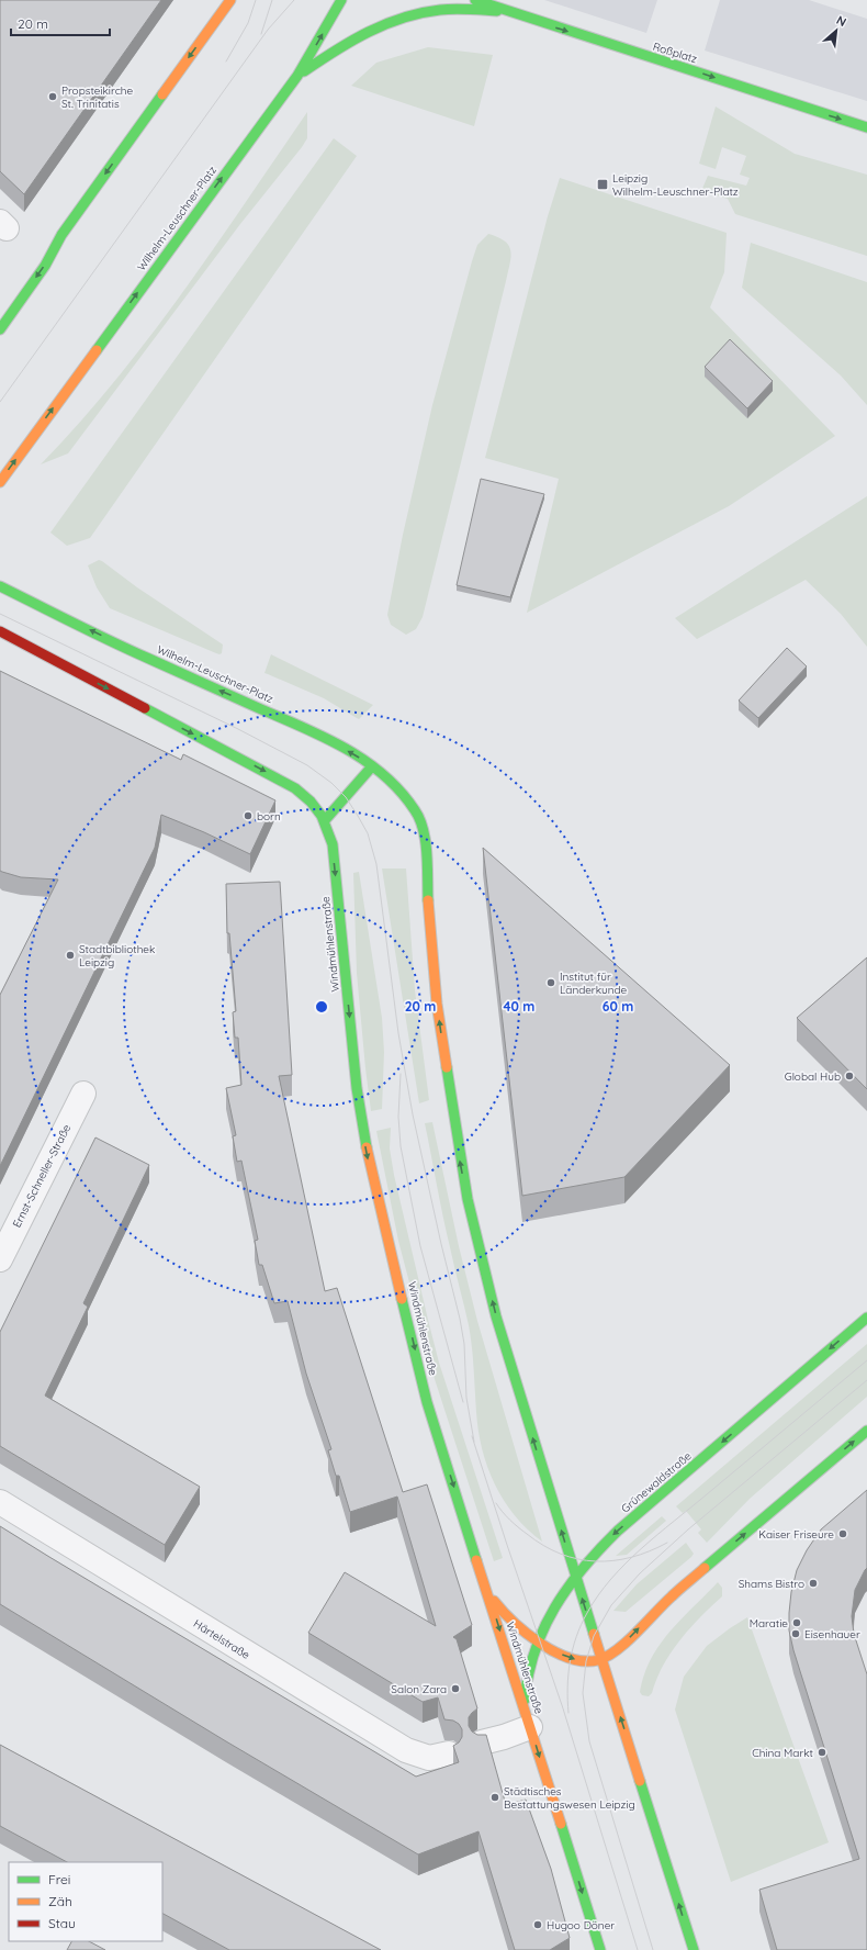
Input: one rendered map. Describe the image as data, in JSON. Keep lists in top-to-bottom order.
{
  "streets": {
    "main road": [
      "Roßplatz",
      "Wilhelm-Leuschner-Platz",
      "Windmühlenstraße",
      "Grünewaldstraße"
    ],
    "street": ["Ernst-Schneller-Straße", "Härtelstraße"]
  },
  "crossings": [
    ["Wilhelm-Leuschner-Platz", "Grünewaldstraße"],
    ["Windmühlenstraße", "Grünewaldstraße"]
  ],
  "one_way": ["Roßplatz", "Wilhelm-Leuschner-Platz", "Windmühlenstraße"],
  "places": {
    "other": [
      "Propsteikirche St. Trinitatis",
      "born",
      "Stadtbibliothek Leipzig",
      "Institut für Länderkunde",
      "Global Hub",
      "Kaiser Friseure",
      "Shams Bistro",
      "Maratie",
      "Eisenhauer",
      "Salon Zara",
      "China Markt",
      "Städtisches Bestattungswesen Leipzig",
      "Hugoo Döner"
    ],
    "transit": ["Leipzig Wilhelm-Leuschner-Platz"]
  },
  "legend": ["Frei", "Zäh", "Stau"],
  "scale_bar": "20 m",
  "north": "top right",
  "rings": ["20 m", "40 m", "60 m"]
}
